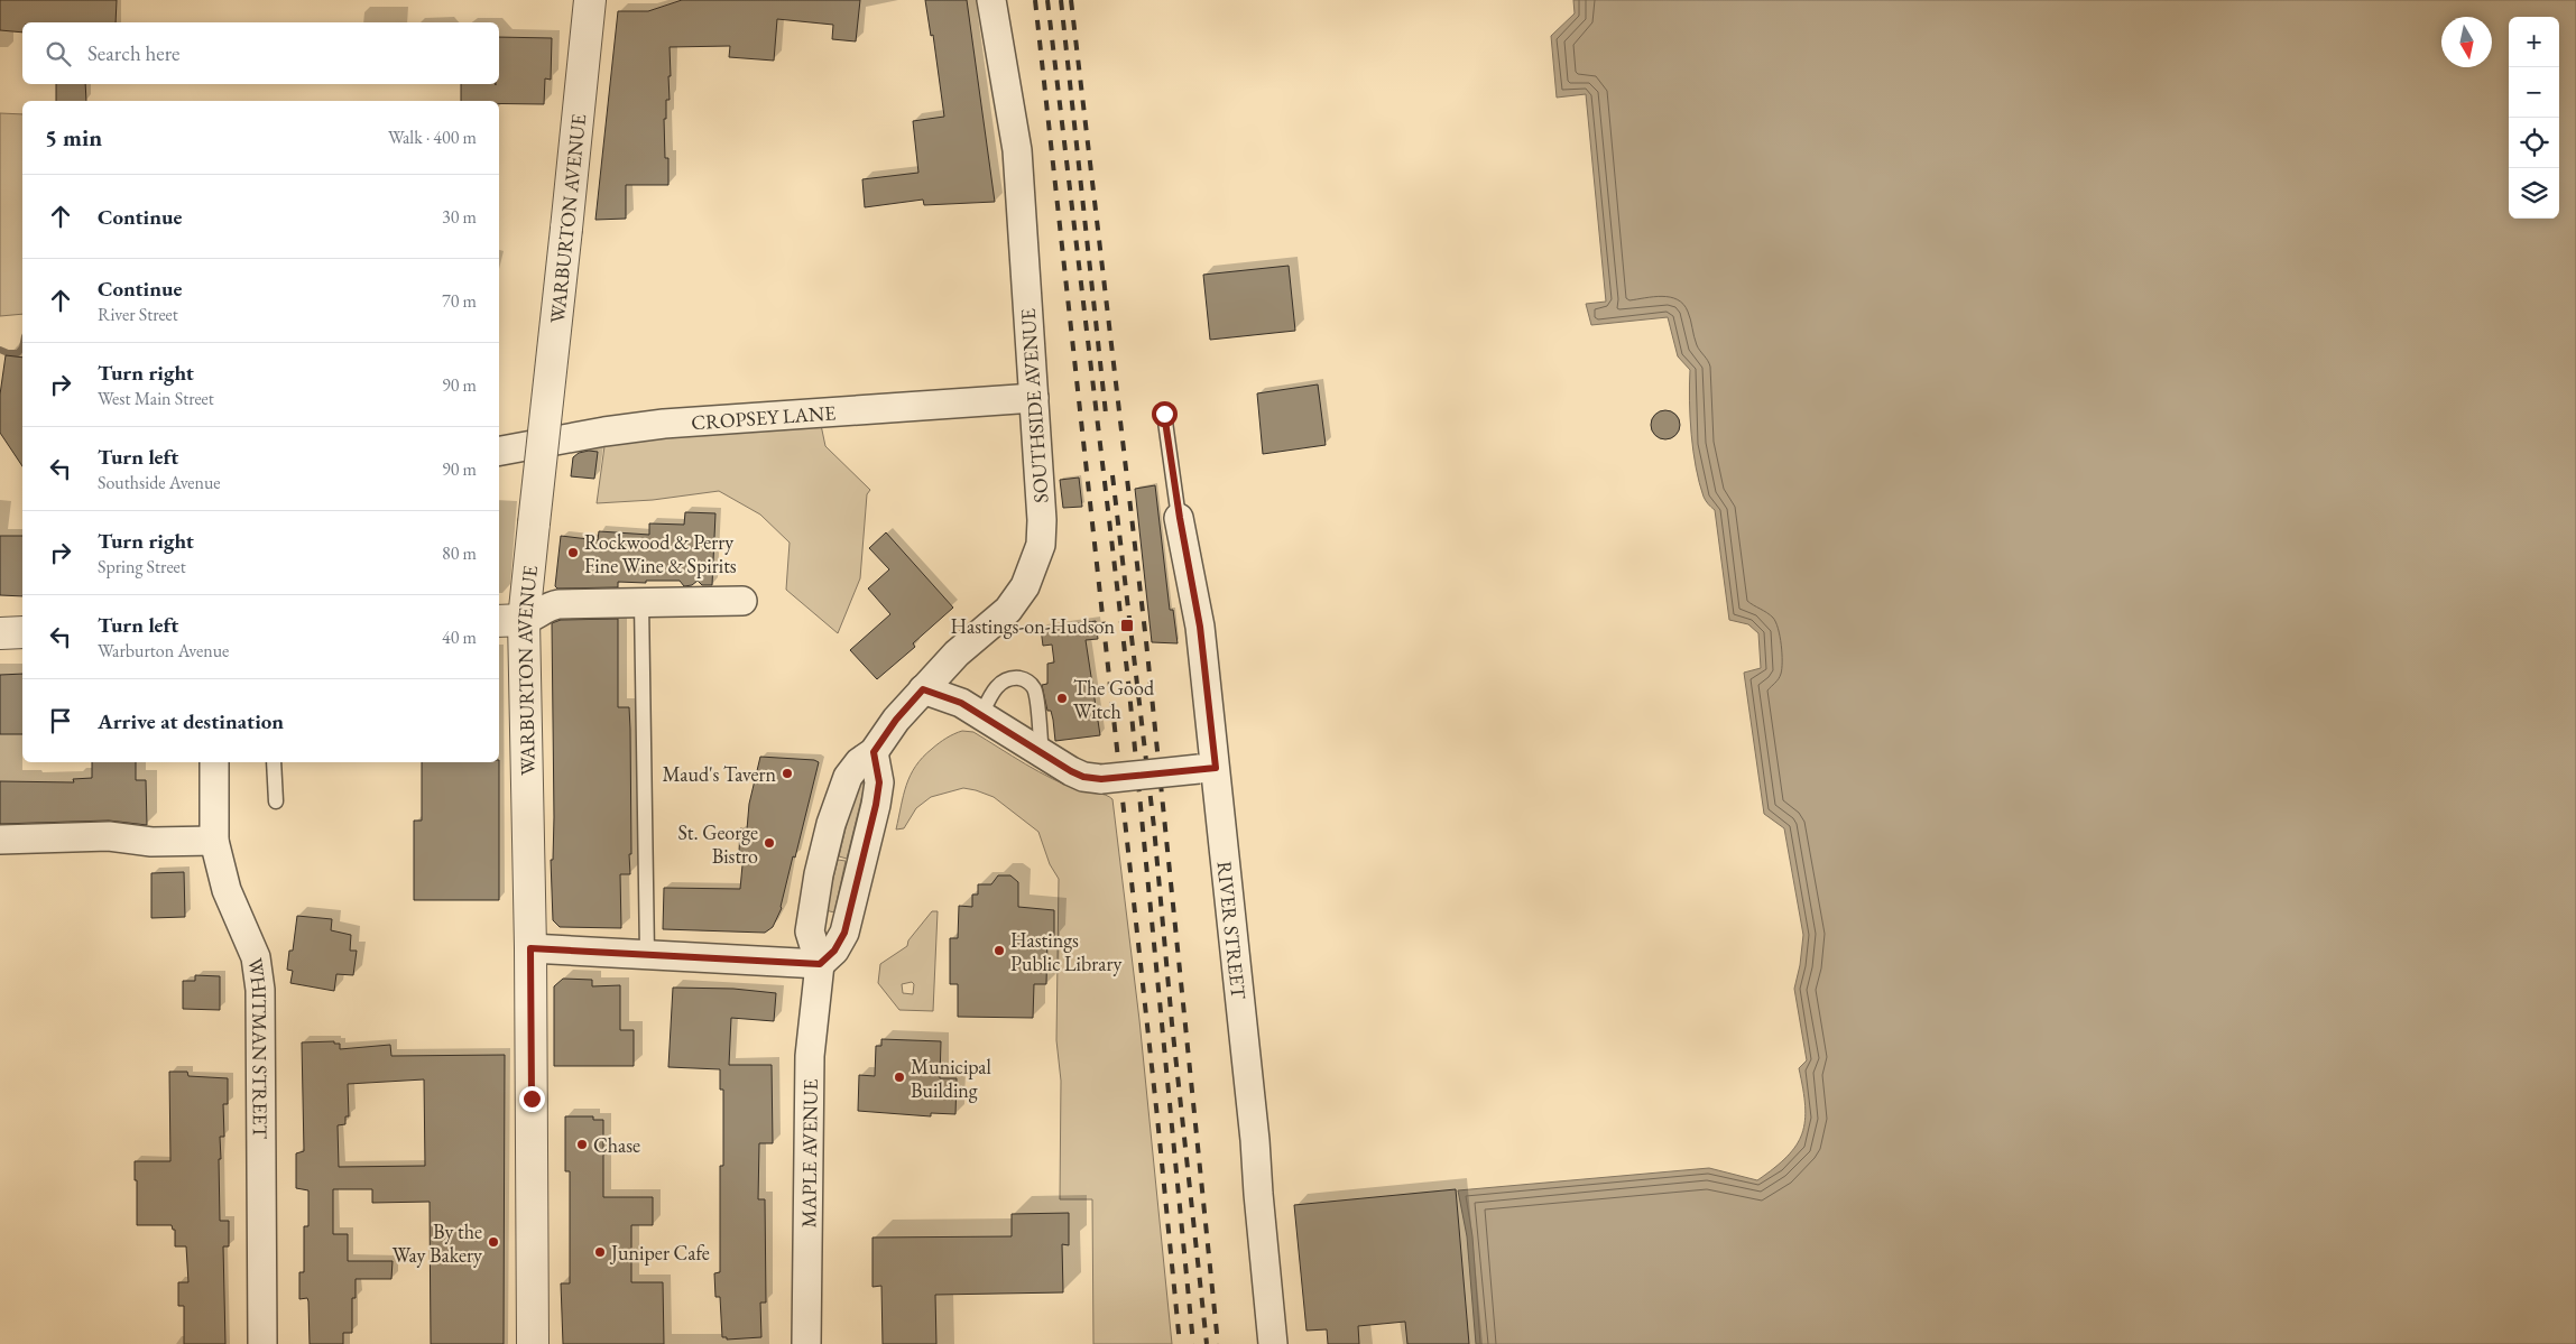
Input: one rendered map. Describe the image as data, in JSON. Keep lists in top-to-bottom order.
{
  "streets": {
    "street": [
      "WARBURTON AVENUE",
      "SOUTHSIDE AVENUE",
      "CROPSEY LANE",
      "RIVER STREET",
      "WHITMAN STREET",
      "MAPLE AVENUE"
    ]
  },
  "crossings": [
    ["SOUTHSIDE AVENUE", "CROPSEY LANE"],
    ["SOUTHSIDE AVENUE", "MAPLE AVENUE"]
  ],
  "places": {
    "other": [
      "Rockwood & Perry Fine Wine & Spirits",
      "The Good Witch",
      "Maud's Tavern",
      "St. George Bistro",
      "Hastings Public Library",
      "Municipal Building",
      "Chase",
      "By the Way Bakery",
      "Juniper Cafe"
    ],
    "transit": ["Hastings-on-Hudson"]
  },
  "north": "bottom",
  "page": {
    "map_buttons": ["+", "−"],
    "search": "Search here",
    "heading": ["5 min", "Walk · 400 m"],
    "list": [
      ["Continue", "30 m"],
      ["Continue", "River Street", "70 m"],
      ["Turn right", "West Main Street", "90 m"],
      ["Turn left", "Southside Avenue", "90 m"],
      ["Turn right", "Spring Street", "80 m"],
      ["Turn left", "Warburton Avenue", "40 m"],
      "Arrive at destination"
    ]
  }
}
